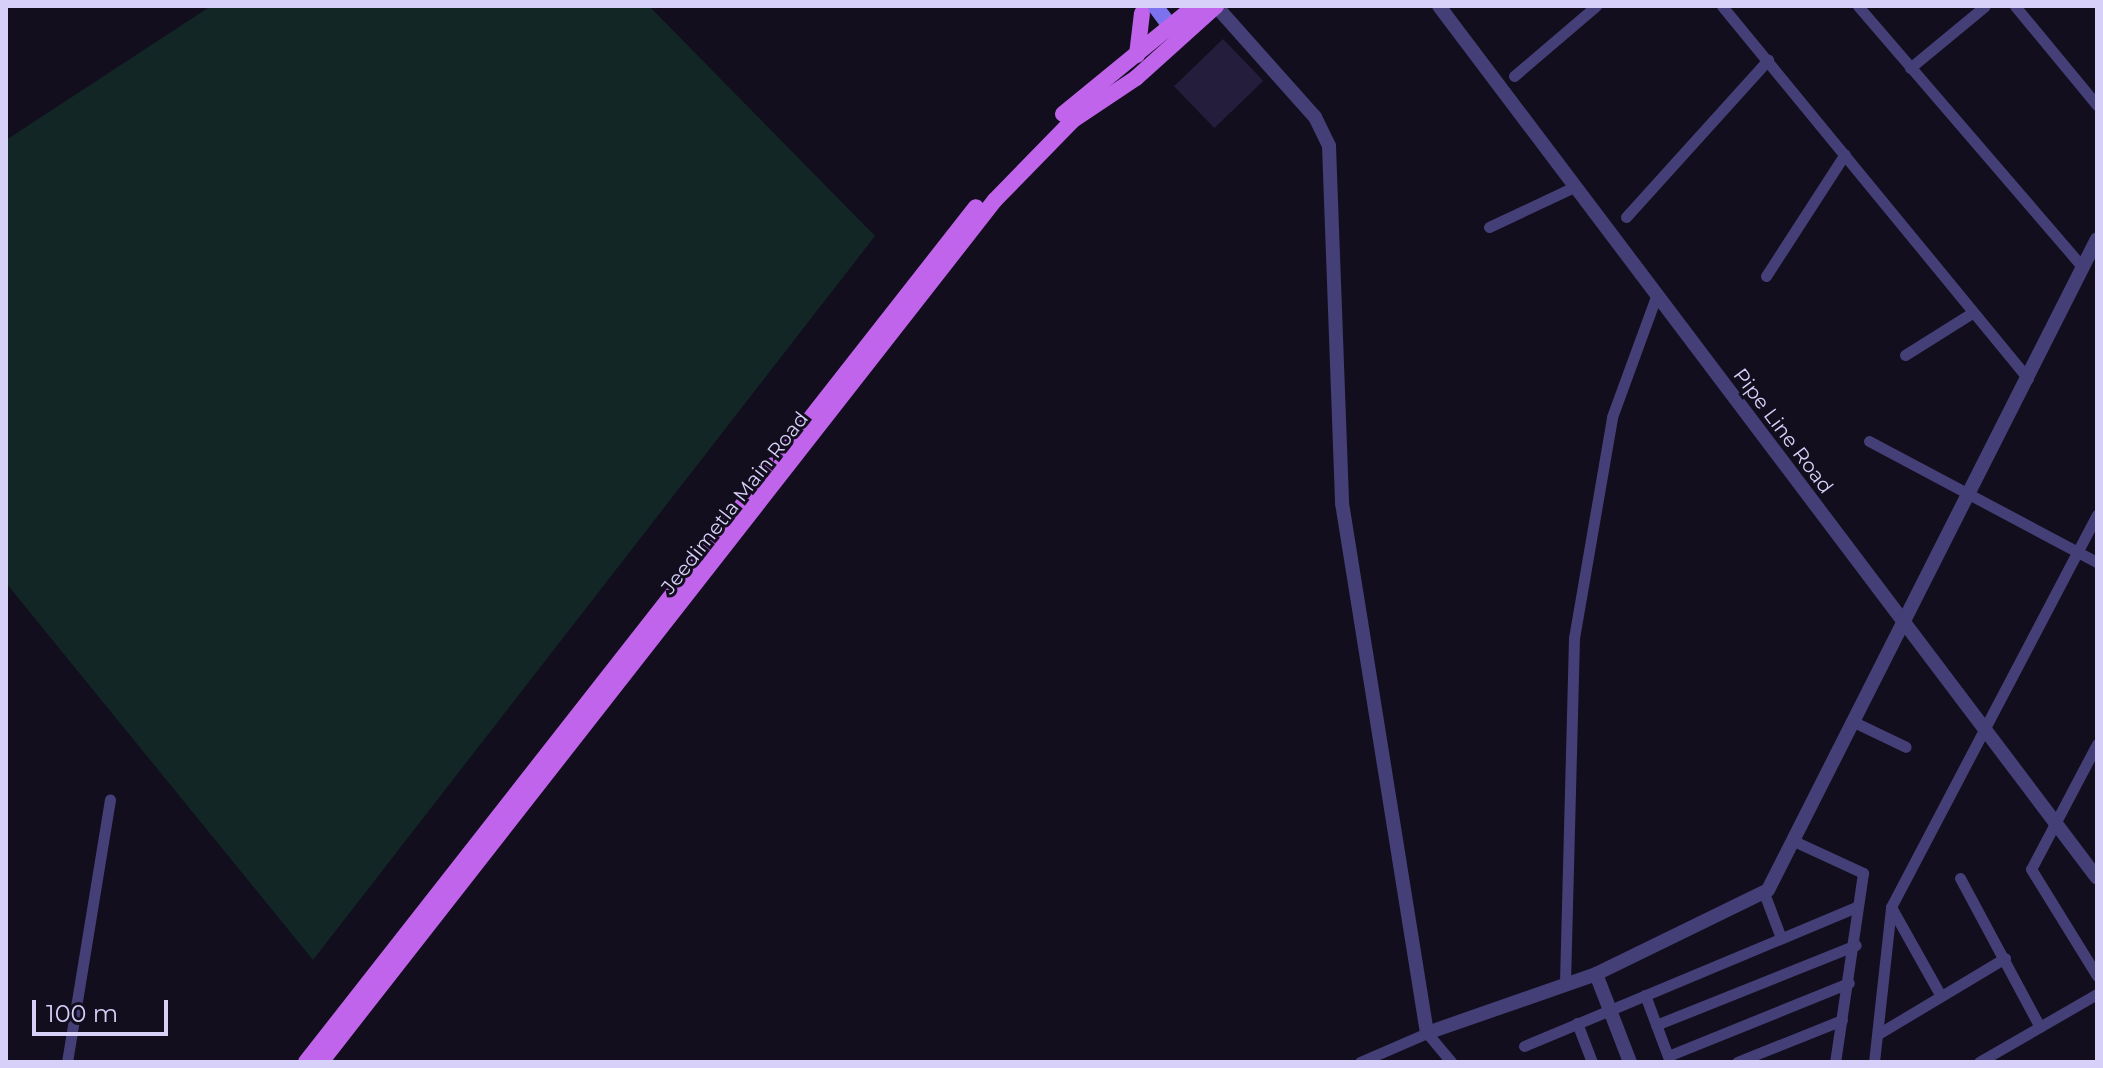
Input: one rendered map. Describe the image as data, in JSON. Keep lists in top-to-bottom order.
{
  "streets": {
    "main road": ["Jeedimetla Main Road"],
    "street": ["Pipe Line Road"]
  },
  "scale_bar": "100 m"
}
